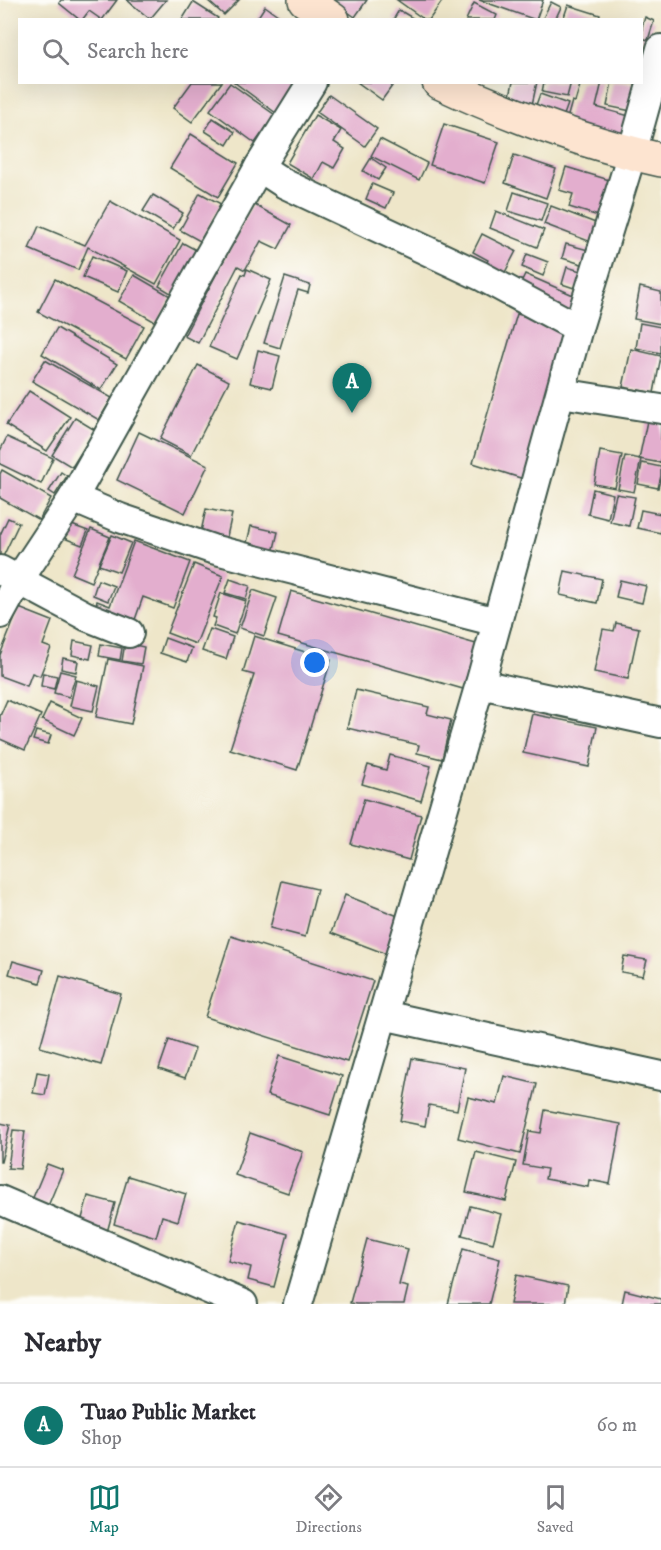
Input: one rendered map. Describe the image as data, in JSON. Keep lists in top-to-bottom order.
{
  "page": {
    "search": "Search here",
    "pins": "A",
    "heading": "Nearby",
    "list": [
      {
        "mark": "A",
        "name": "Tuao Public Market",
        "note": "Shop",
        "value": "60 m"
      }
    ],
    "nav": ["Map", "Directions", "Saved"]
  }
}
